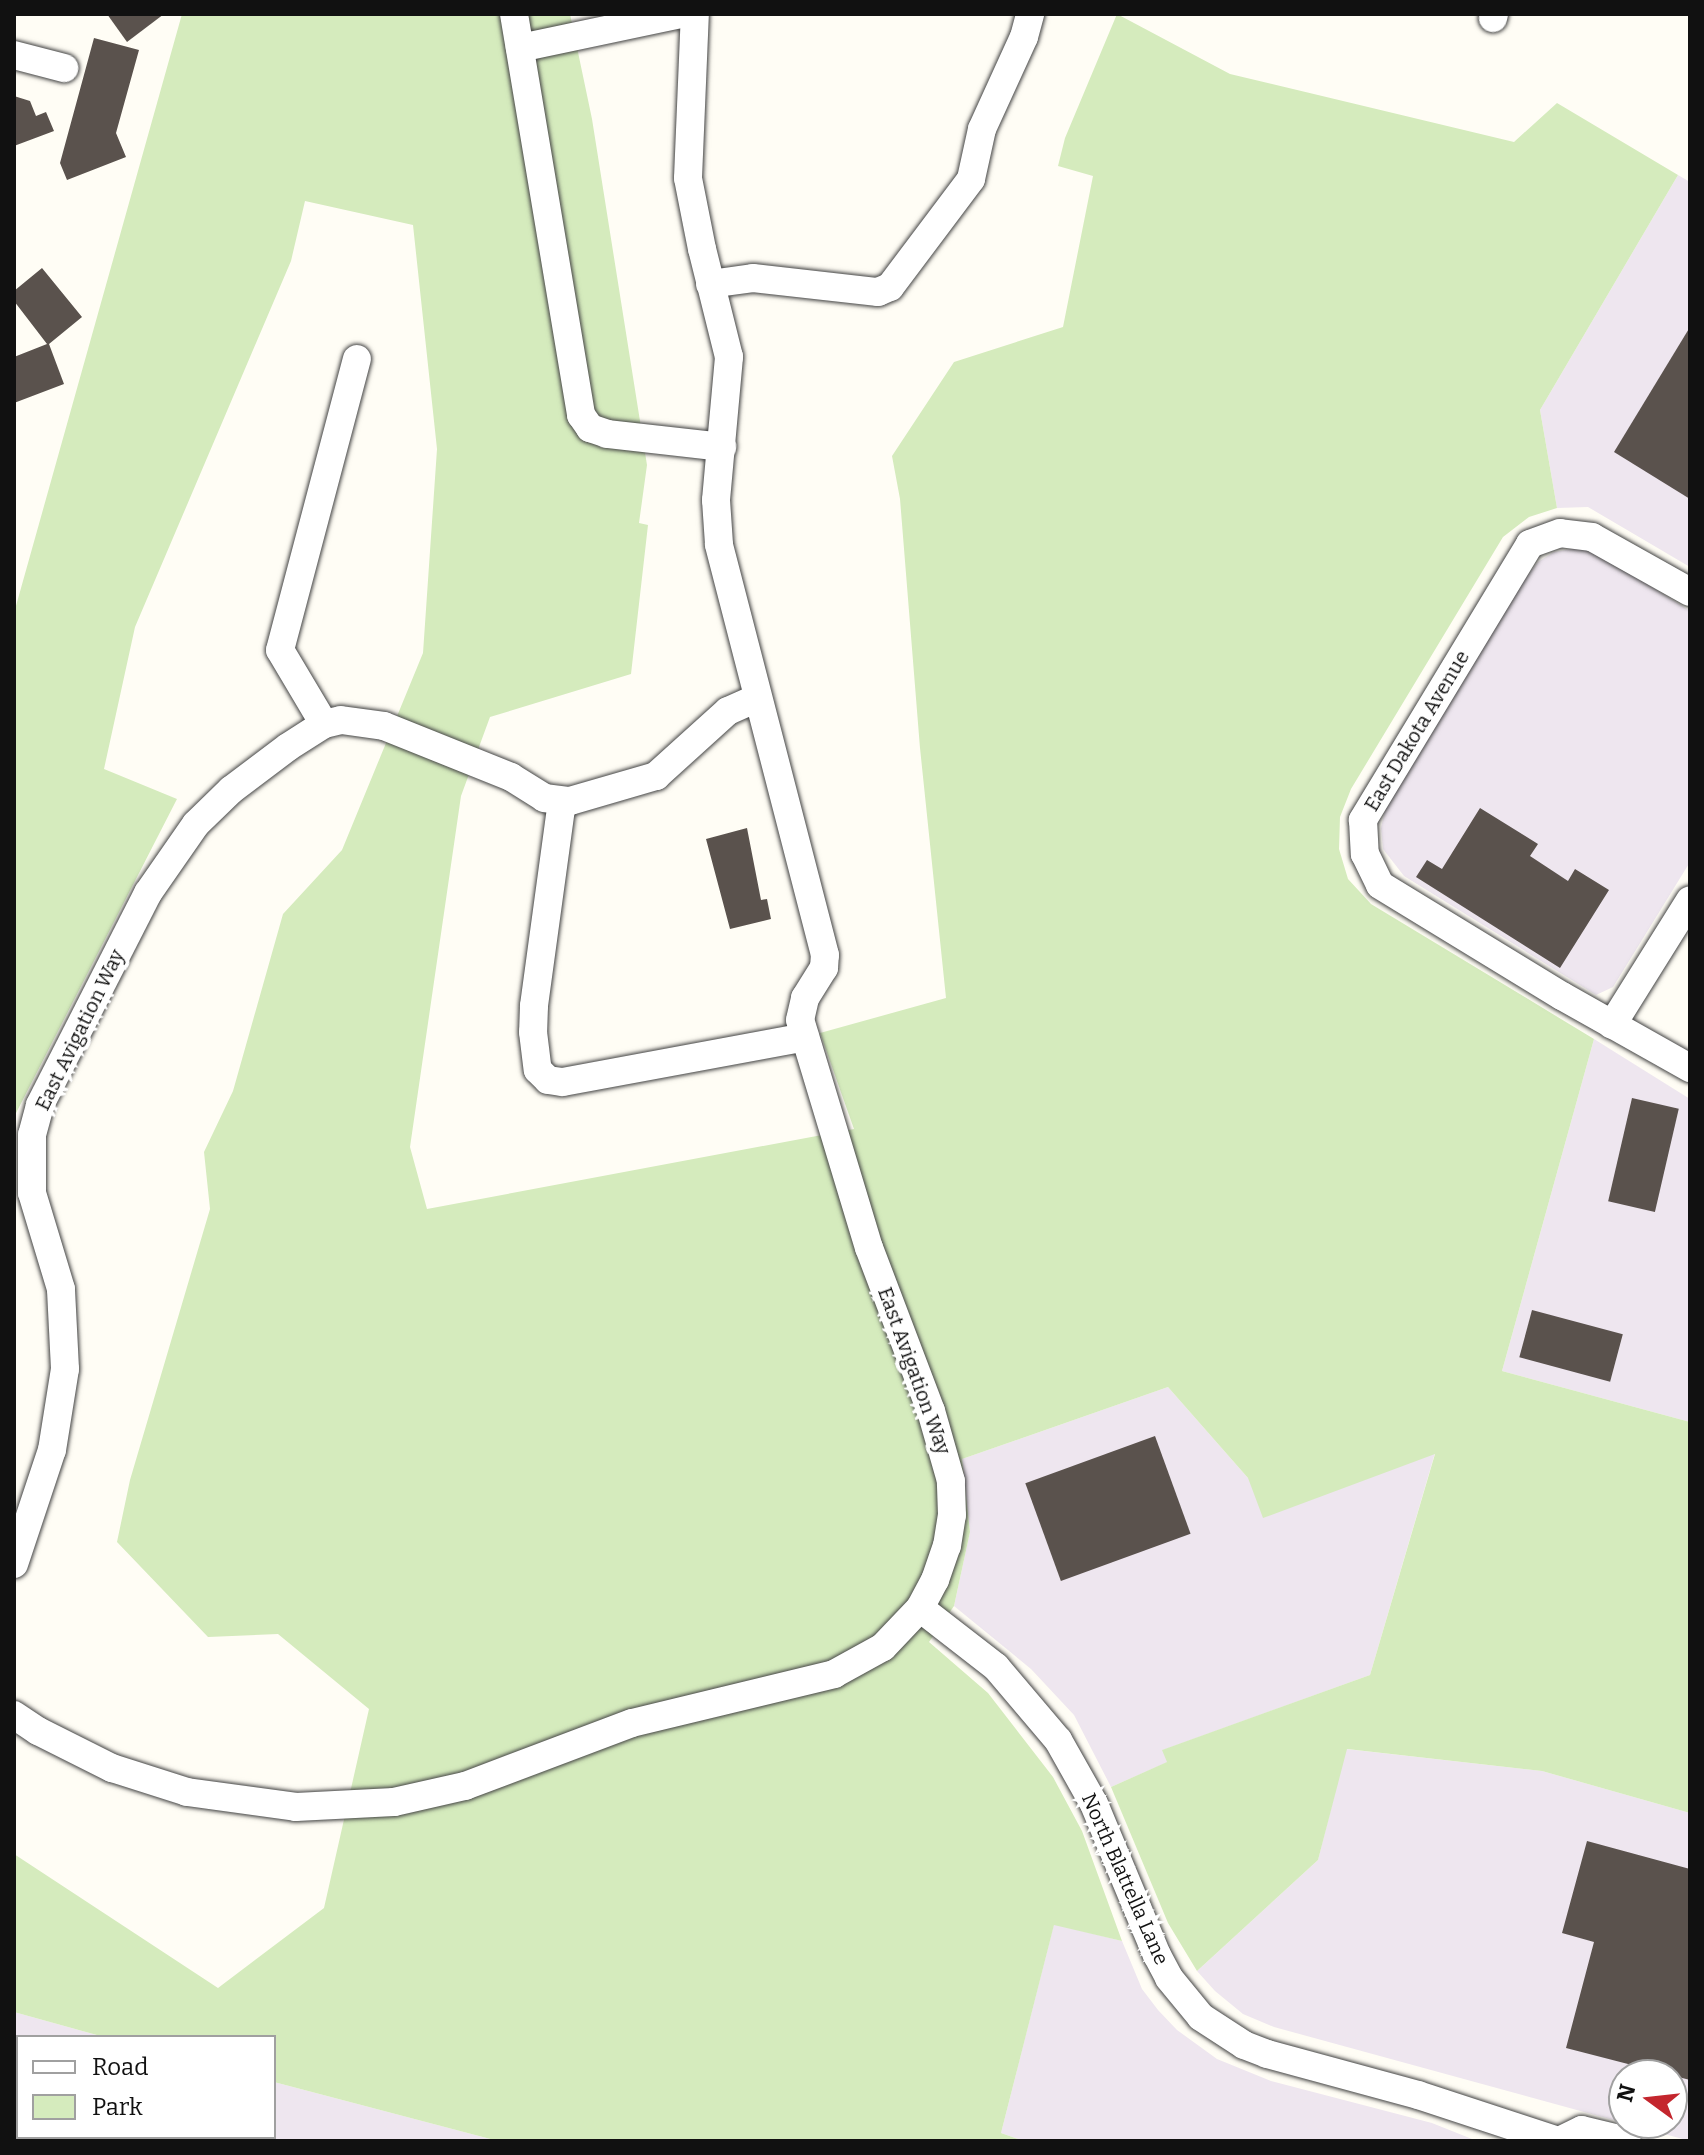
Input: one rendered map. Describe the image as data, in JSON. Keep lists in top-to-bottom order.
{
  "streets": {
    "street": ["East Dakota Avenue", "East Avigation Way", "North Blattella Lane"]
  },
  "crossings": [
    ["East Avigation Way", "North Blattella Lane"]
  ],
  "legend": ["Road", "Park"],
  "north": "left"
}
